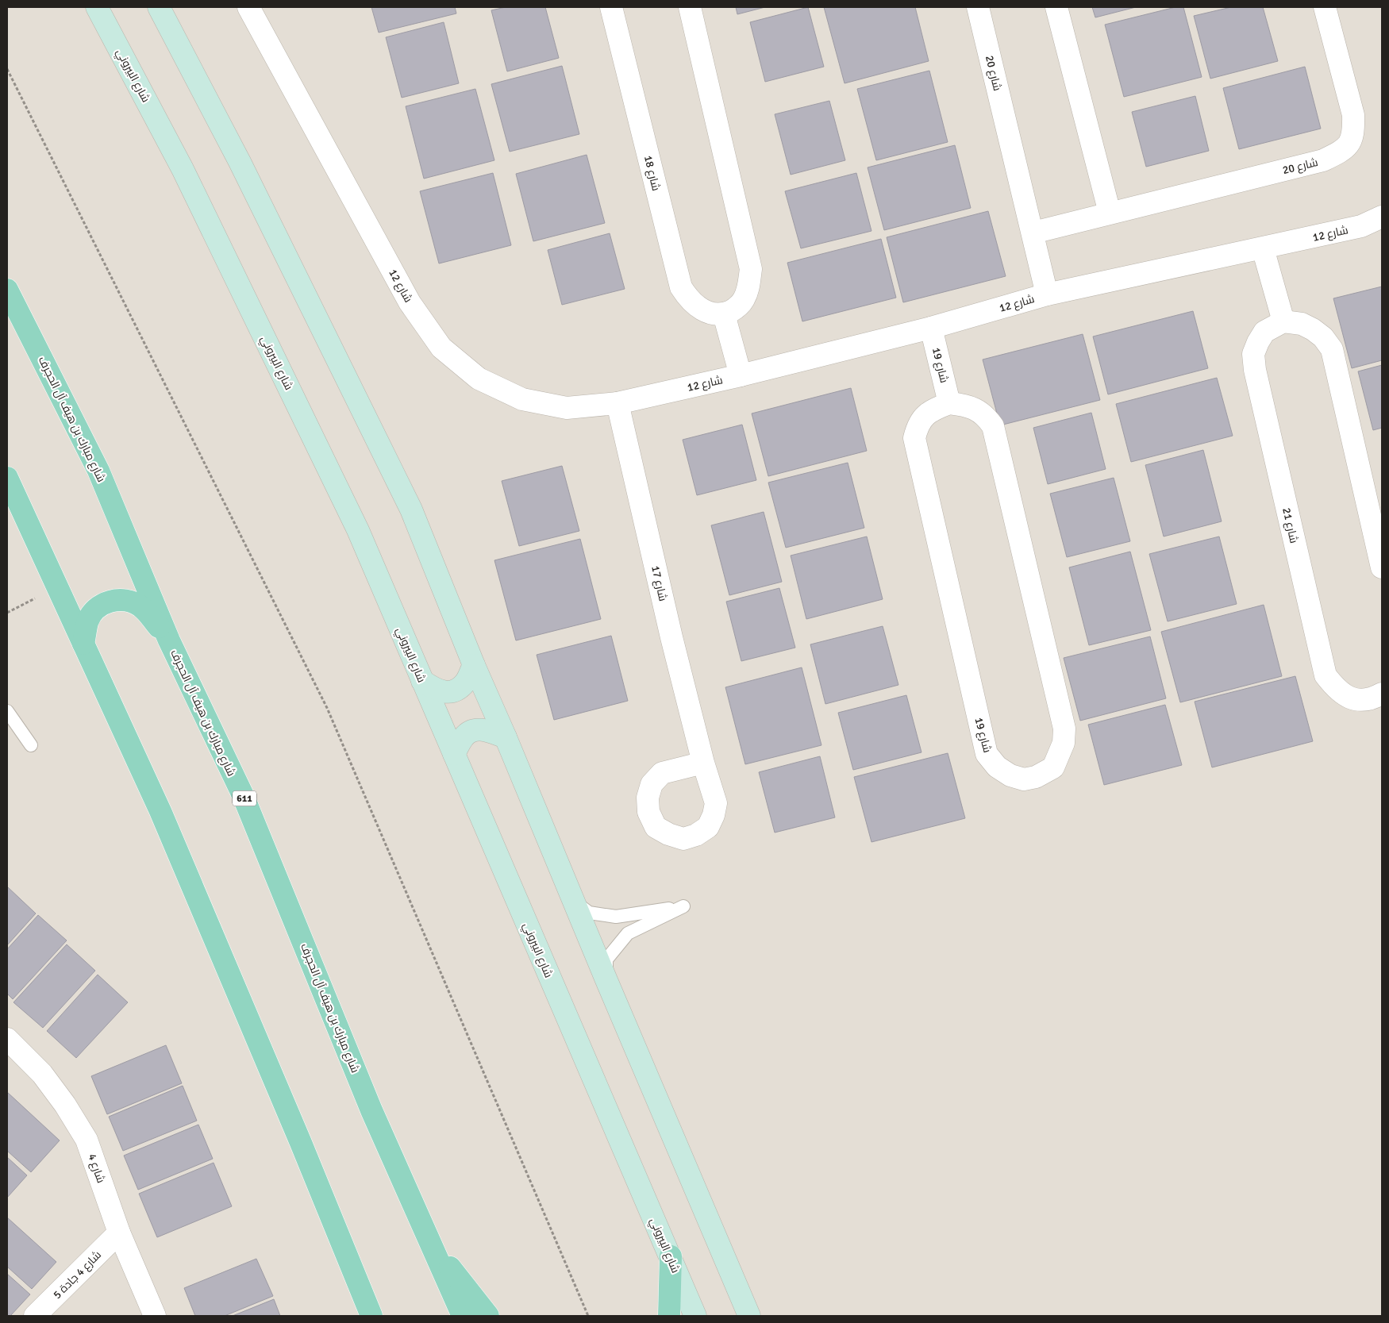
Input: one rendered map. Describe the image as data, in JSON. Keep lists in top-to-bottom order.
{
  "streets": {
    "main road": ["شارع مبارك بن هيف آل الحجرف", "611"],
    "street": [
      "شارع 20",
      "شارع البيروني",
      "شارع 18",
      "شارع 12",
      "شارع 19",
      "شارع 21",
      "شارع 17",
      "شارع 4",
      "شارع 4 جادة 5"
    ]
  },
  "crossings": [
    ["شارع 20", "شارع 12"],
    ["شارع 12", "شارع 19"],
    ["شارع 12", "شارع 17"],
    ["شارع 4", "شارع 4 جادة 5"]
  ]
}
